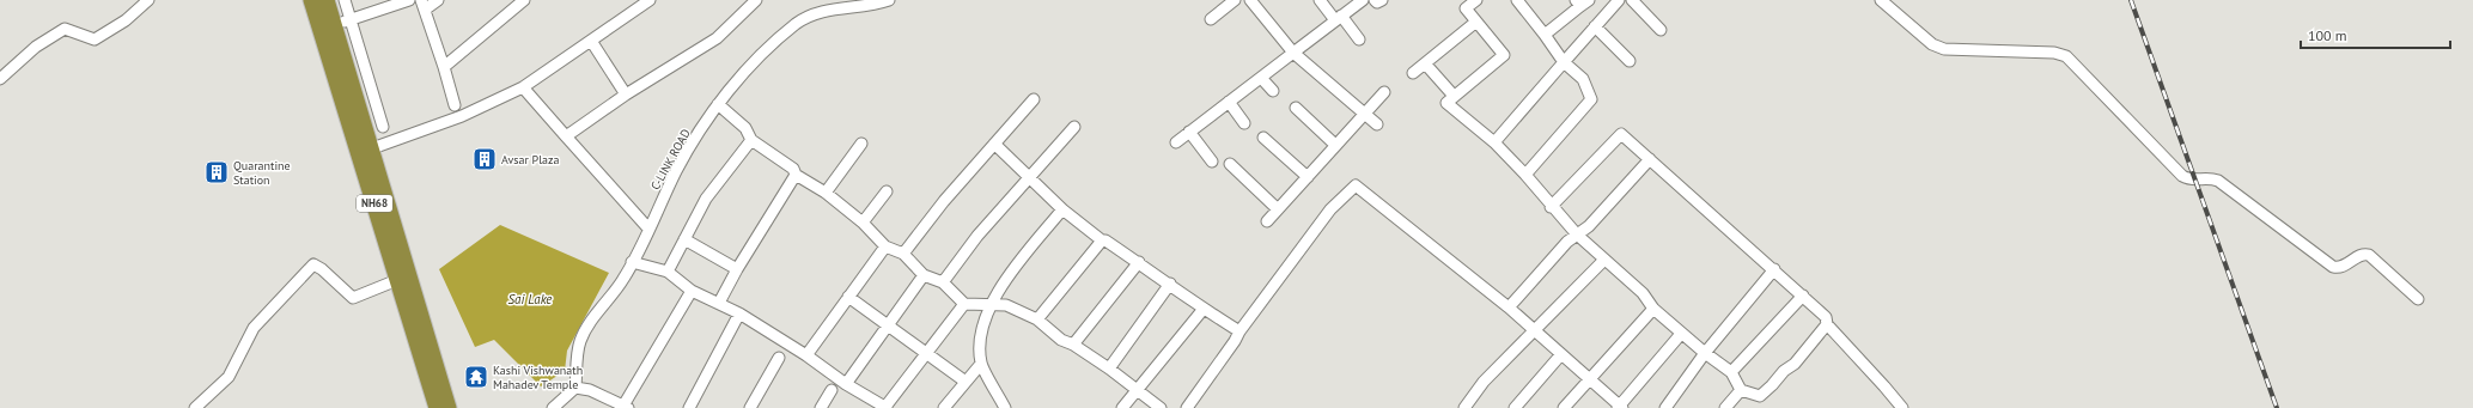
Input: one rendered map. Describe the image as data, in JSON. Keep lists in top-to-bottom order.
{
  "streets": {
    "highway": ["NH68"],
    "street": ["C-LINK ROAD"]
  },
  "water": ["Sai Lake"],
  "places": {
    "building": ["Avsar Plaza", "Quarantine Station"],
    "temple": ["Kashi Vishwanath Mahadev Temple"]
  },
  "scale_bar": "100 m"
}
